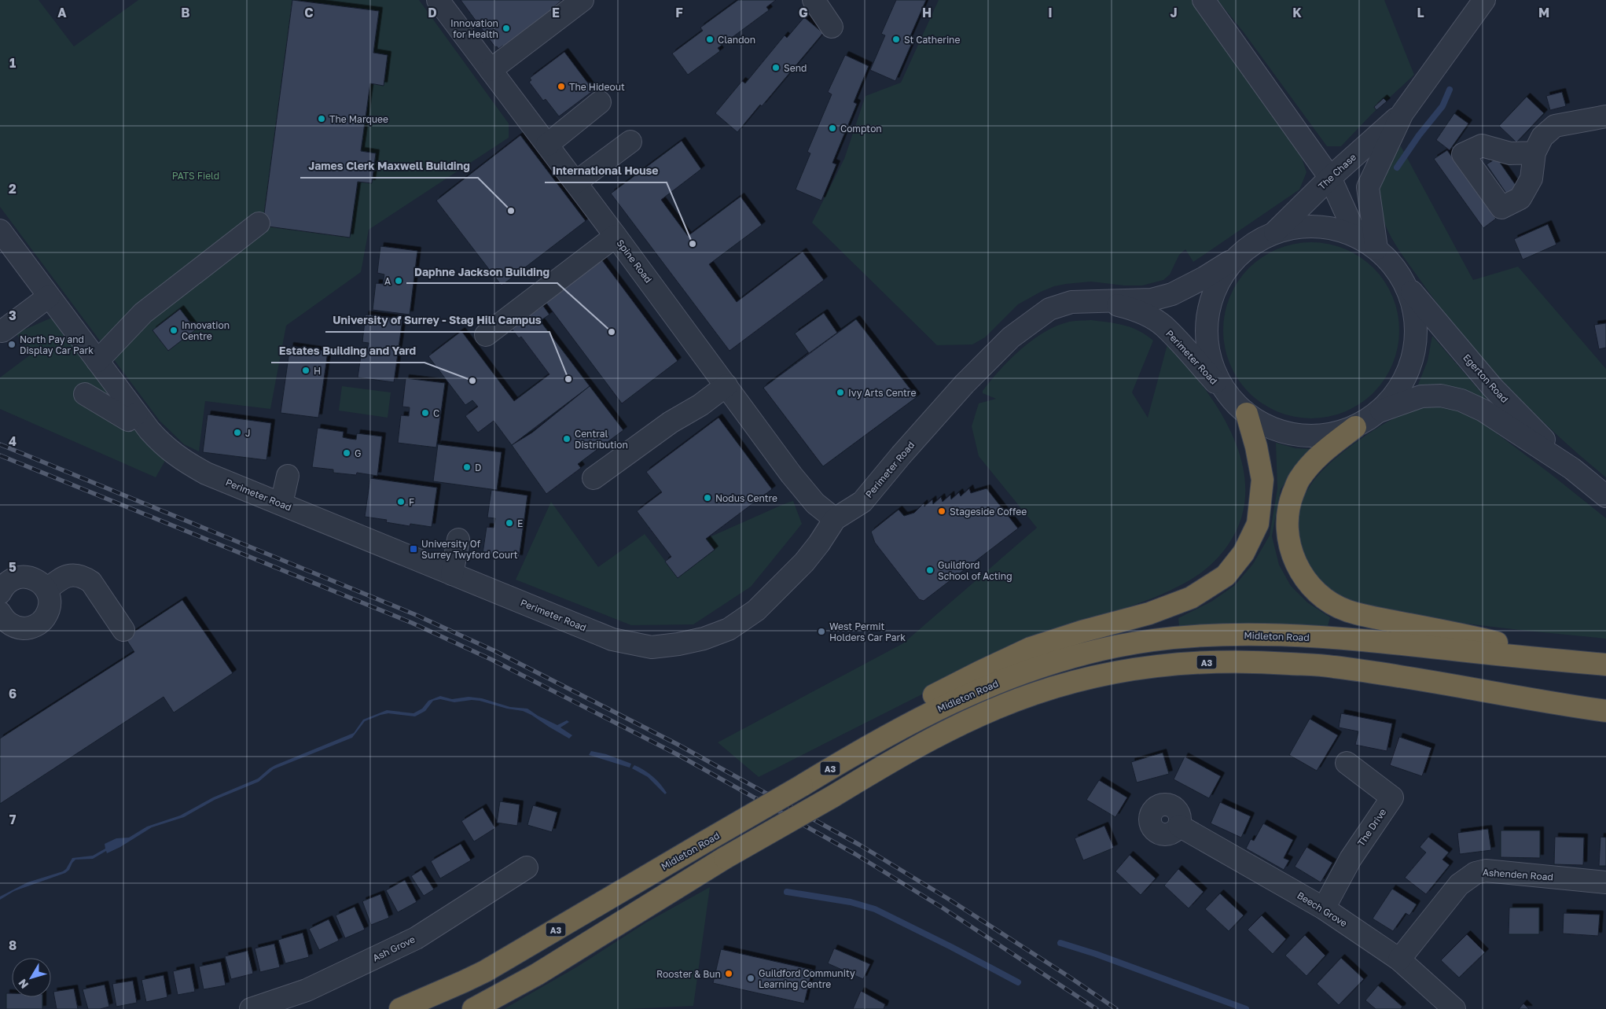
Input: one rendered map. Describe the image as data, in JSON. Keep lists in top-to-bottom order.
{
  "streets": {
    "highway": ["Midleton Road", "A3"],
    "street": [
      "The Chase",
      "Spine Road",
      "Perimeter Road",
      "Egerton Road",
      "The Drive",
      "Ashenden Road",
      "Beech Grove",
      "Ash Grove"
    ]
  },
  "crossings": [
    ["The Chase", "Perimeter Road"],
    ["Spine Road", "Perimeter Road"],
    ["The Drive", "Beech Grove"],
    ["Ashenden Road", "Beech Grove"]
  ],
  "parks": ["PATS Field"],
  "places": {
    "other": [
      "Innovation for Health",
      "Clandon",
      "St Catherine",
      "Send",
      "The Hideout",
      "The Marquee",
      "Compton",
      "James Clerk Maxwell Building",
      "International House",
      "A",
      "Innovation Centre",
      "Daphne Jackson Building",
      "North Pay and Display Car Park",
      "H",
      "University of Surrey - Stag Hill Campus",
      "Estates Building and Yard",
      "Ivy Arts Centre",
      "C",
      "J",
      "Central Distribution",
      "G",
      "D",
      "Nodus Centre",
      "F",
      "Stageside Coffee",
      "E",
      "Guildford School of Acting",
      "West Permit Holders Car Park",
      "Rooster & Bun",
      "Guildford Community Learning Centre"
    ],
    "transit": ["University Of Surrey Twyford Court"]
  },
  "north": "bottom left",
  "grid": {
    "columns": [
      "A",
      "B",
      "C",
      "D",
      "E",
      "F",
      "G",
      "H",
      "I",
      "J",
      "K",
      "L",
      "M"
    ],
    "rows": [
      "1",
      "2",
      "3",
      "4",
      "5",
      "6",
      "7",
      "8"
    ]
  }
}
